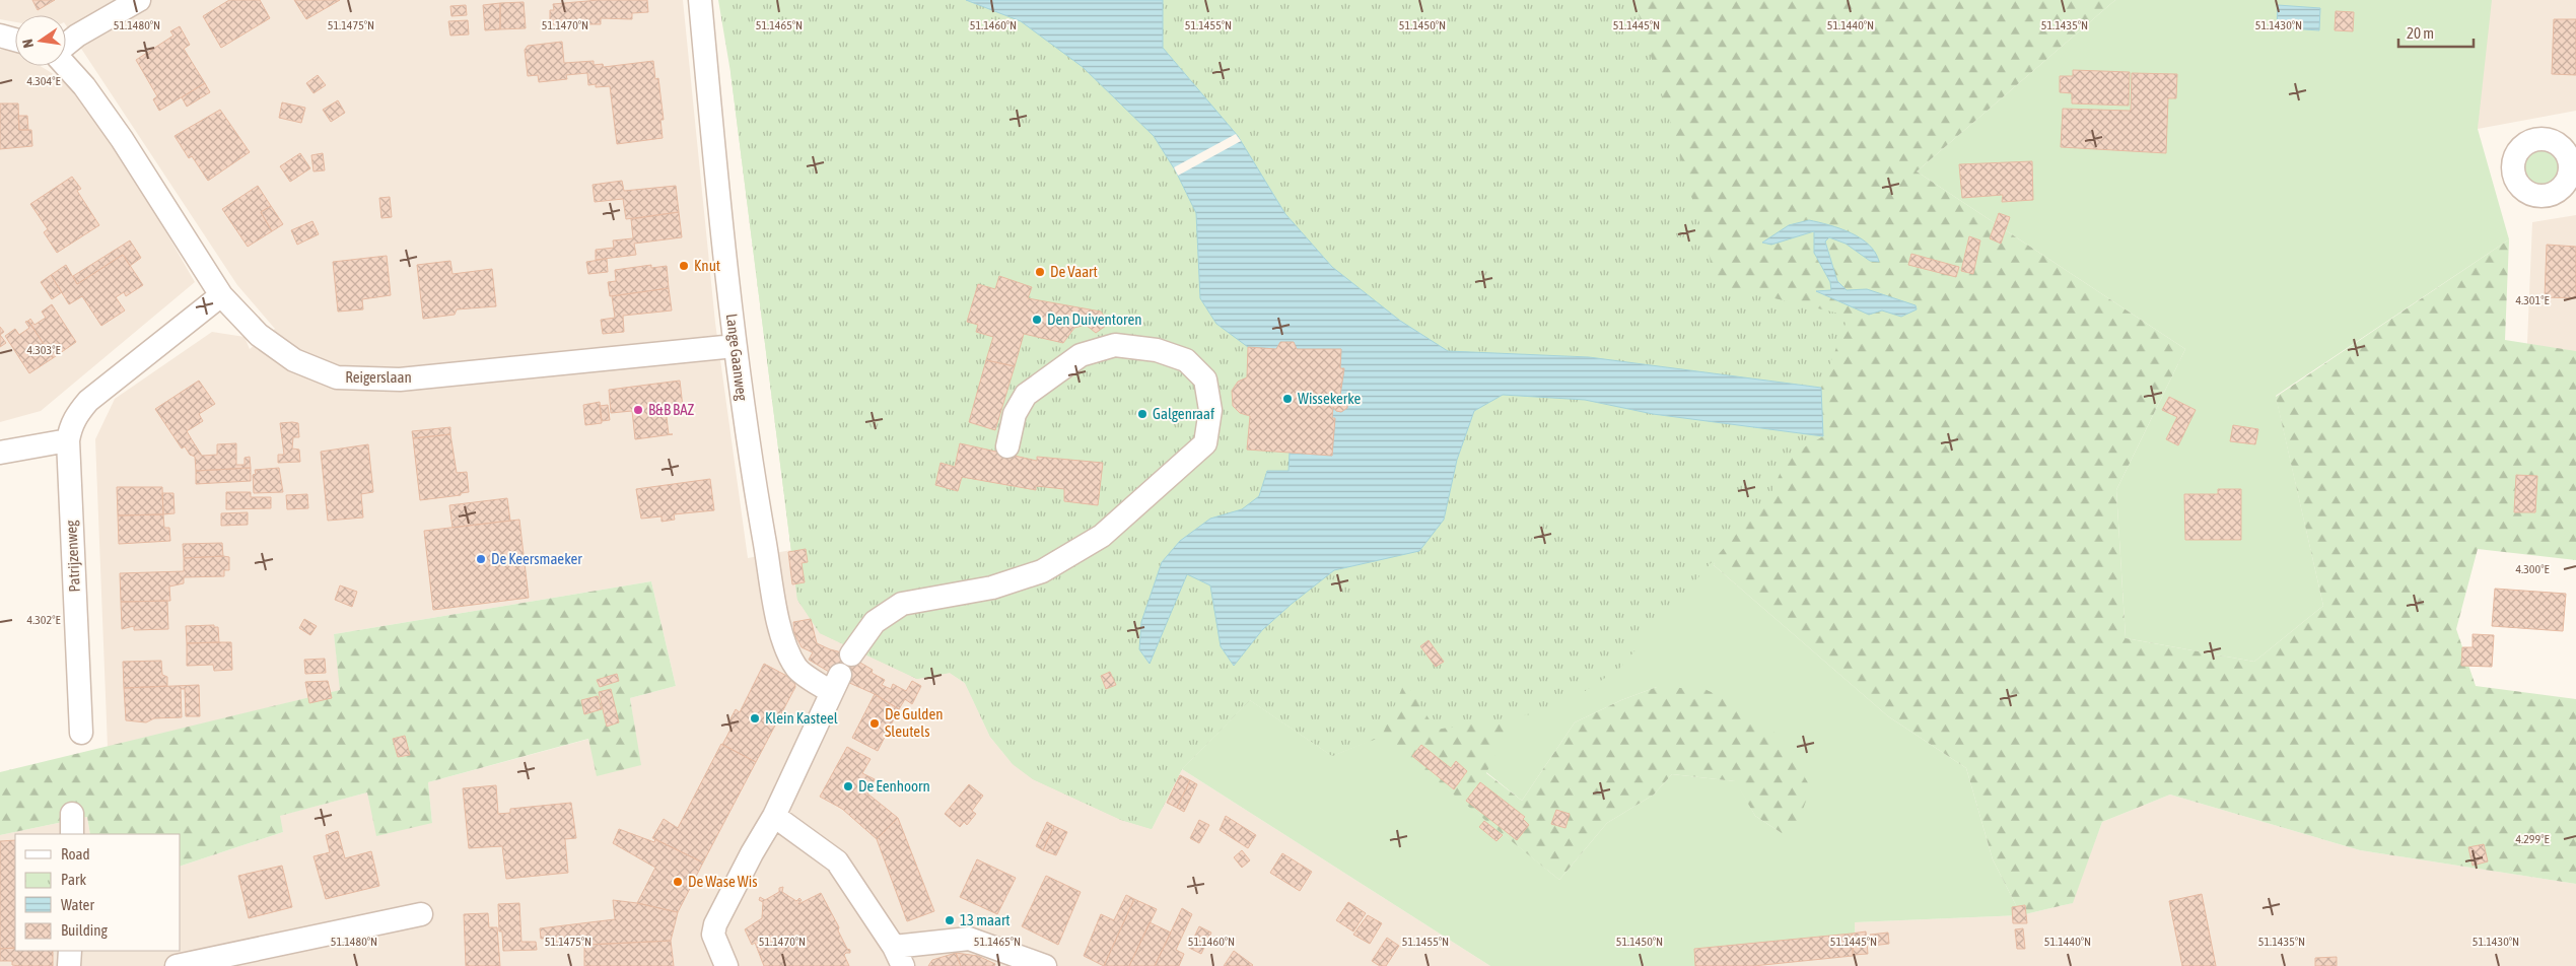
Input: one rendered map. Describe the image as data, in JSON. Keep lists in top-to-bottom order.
{
  "streets": {
    "street": ["Lange Gaanweg", "Reigerslaan", "Patrijzenweg"]
  },
  "crossings": [
    ["Lange Gaanweg", "Reigerslaan"],
    ["Reigerslaan", "Patrijzenweg"]
  ],
  "places": [
    "Knut",
    "De Vaart",
    "Den Duiventoren",
    "Wissekerke",
    "B&B BAZ",
    "Galgenraaf",
    "De Keersmaeker",
    "Klein Kasteel",
    "De Gulden Sleutels",
    "De Eenhoorn",
    "De Wase Wis",
    "13 maart"
  ],
  "legend": [
    "Road",
    "Park",
    "Water",
    "Building"
  ],
  "scale_bar": "20 m",
  "north": "left",
  "coordinates": [
    "51.1480°N",
    "51.1475°N",
    "51.1470°N",
    "51.1465°N",
    "51.1460°N",
    "51.1455°N",
    "51.1450°N",
    "51.1445°N",
    "51.1440°N",
    "51.1435°N",
    "51.1430°N",
    "4.304°E",
    "4.301°E",
    "4.303°E",
    "4.300°E",
    "4.302°E",
    "4.299°E"
  ]
}
